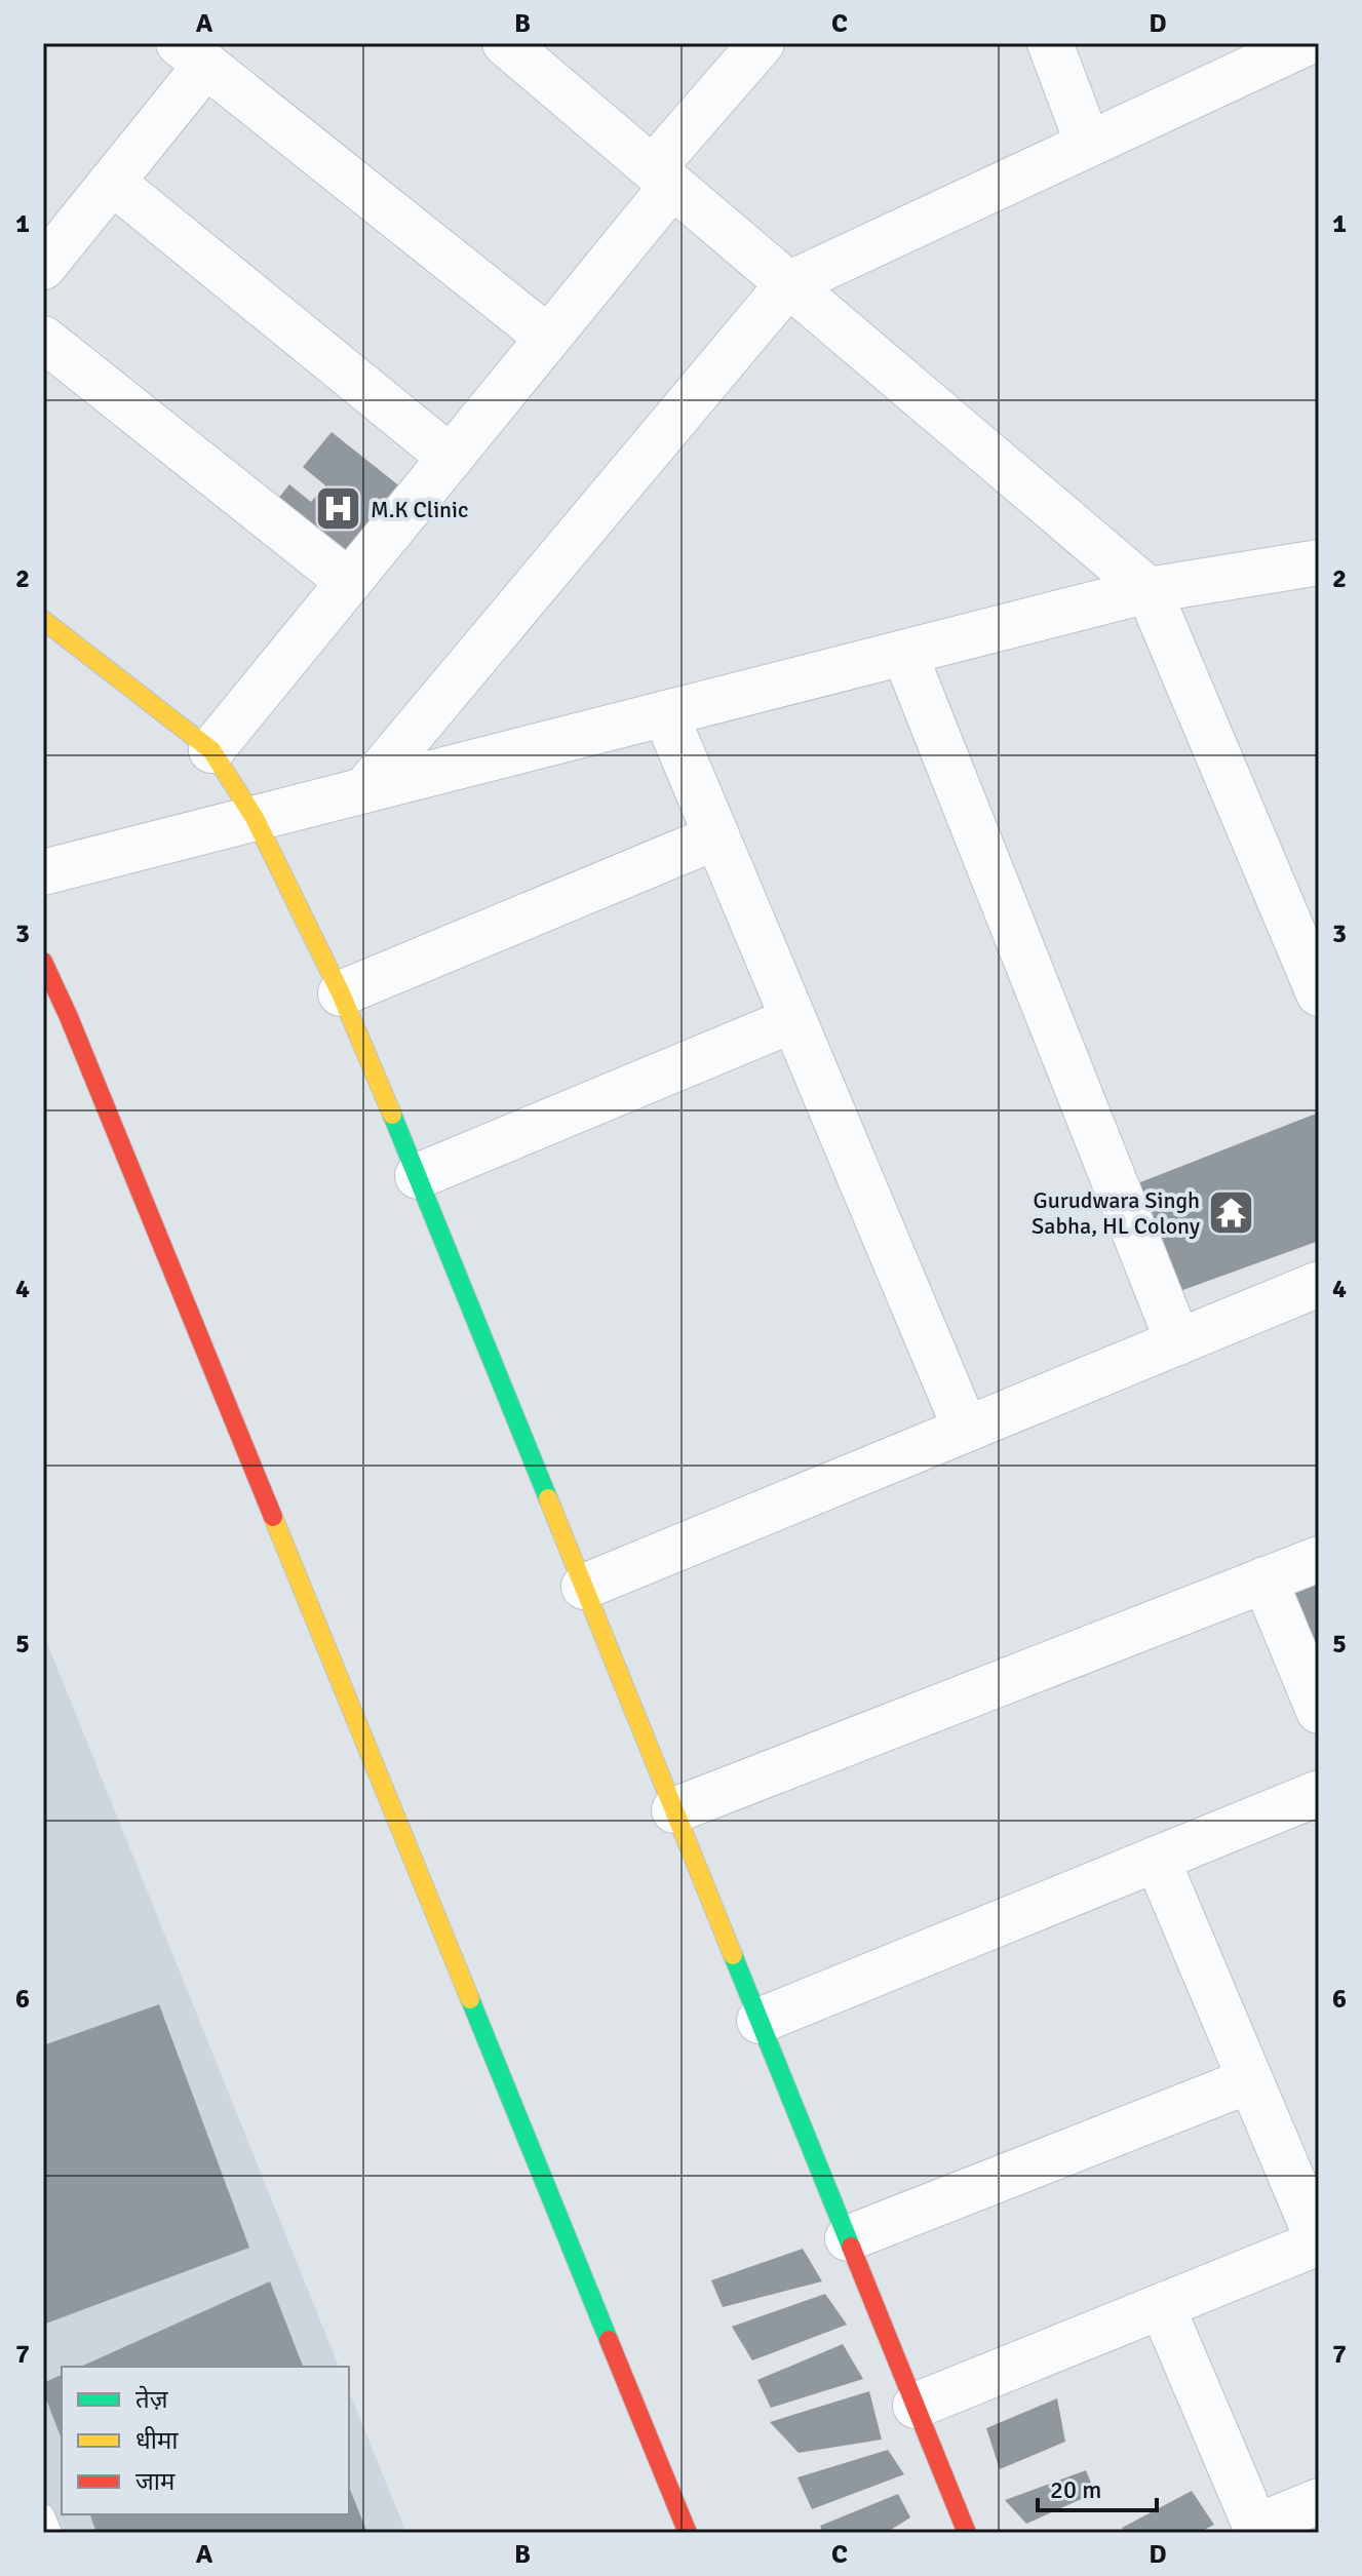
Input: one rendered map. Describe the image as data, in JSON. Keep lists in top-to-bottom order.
{
  "places": {
    "hospital": ["M.K Clinic"],
    "temple": ["Gurudwara Singh Sabha, HL Colony"]
  },
  "legend": ["तेज़", "धीमा", "जाम"],
  "scale_bar": "20 m",
  "grid": {
    "columns": [
      "A",
      "B",
      "C",
      "D"
    ],
    "rows": [
      "1",
      "2",
      "3",
      "4",
      "5",
      "6",
      "7"
    ]
  }
}
